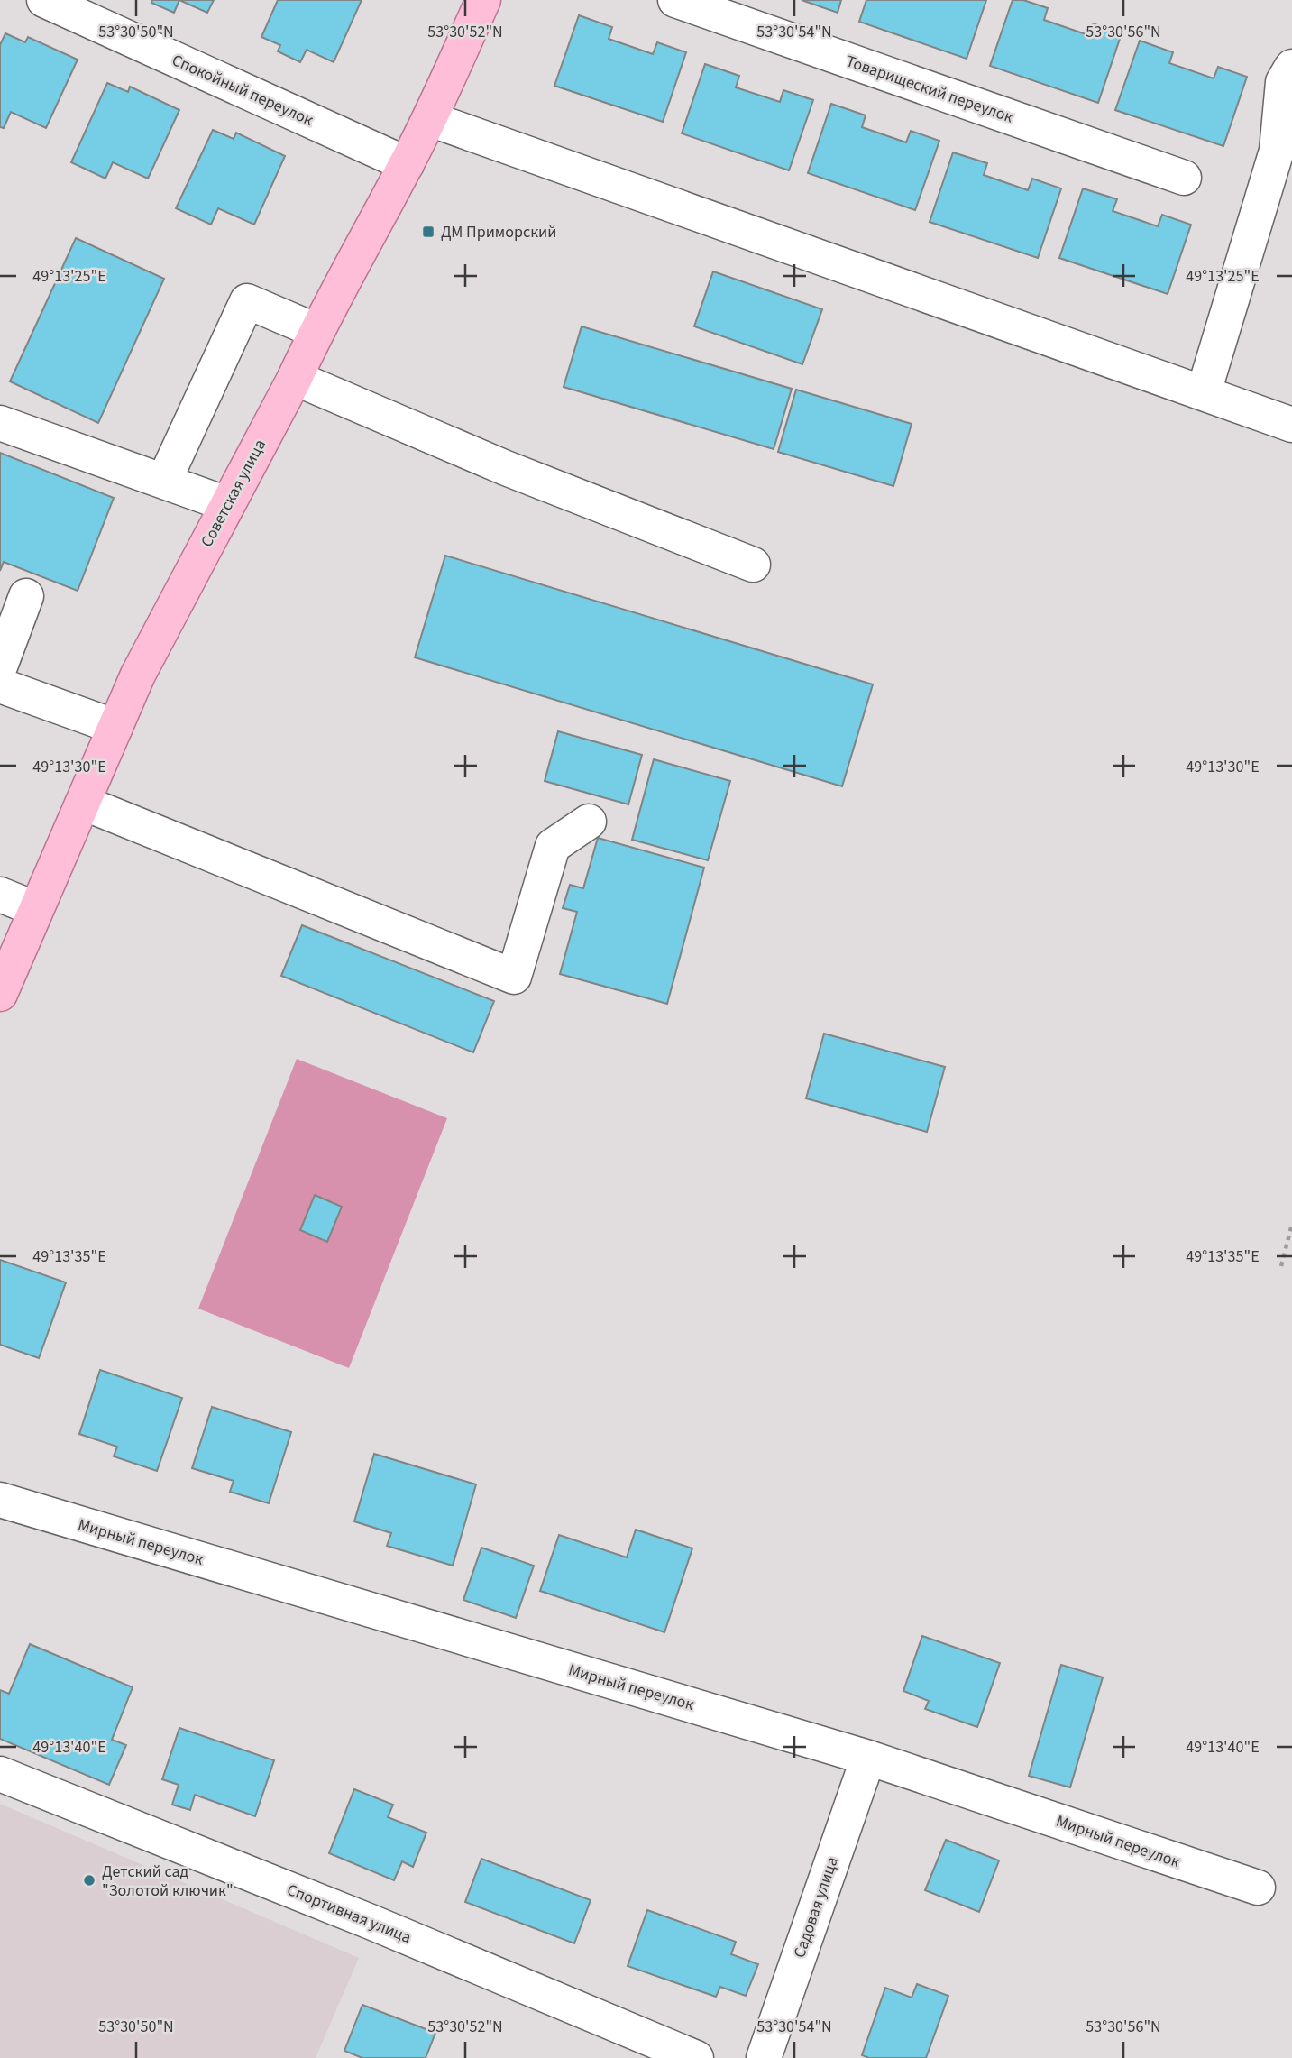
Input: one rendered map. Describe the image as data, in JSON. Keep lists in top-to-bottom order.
{
  "streets": {
    "main road": ["Советская улица"],
    "street": [
      "Товарищеский переулок",
      "Спокойный переулок",
      "Мирный переулок",
      "Садовая улица",
      "Спортивная улица"
    ]
  },
  "crossings": [
    ["Спокойный переулок", "Советская улица"],
    ["Мирный переулок", "Садовая улица"]
  ],
  "places": {
    "transit": ["ДМ Приморский"],
    "other": ["Детский сад \"Золотой ключик\""]
  },
  "coordinates": [
    "53°30'50\"N",
    "53°30'52\"N",
    "53°30'54\"N",
    "53°30'56\"N",
    "49°13'25\"E",
    "49°13'30\"E",
    "49°13'35\"E",
    "49°13'40\"E"
  ]
}
